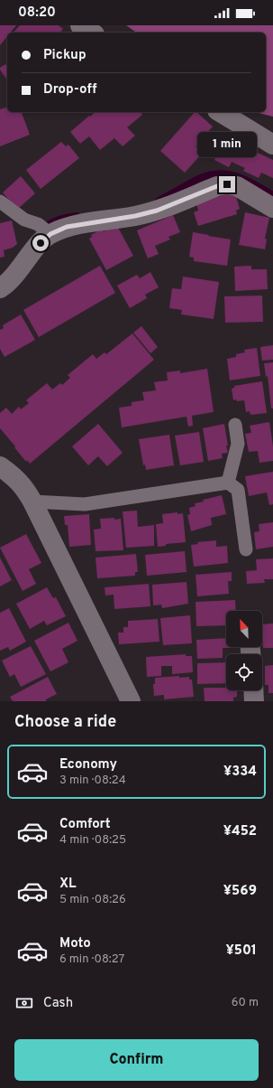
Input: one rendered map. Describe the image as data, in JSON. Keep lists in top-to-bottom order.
{
  "north": "top left",
  "page": {
    "status": "08:20",
    "banner": ["Pickup", "Drop-off"],
    "bubble": "1 min",
    "heading": "Choose a ride",
    "list": [
      {
        "name": "Economy",
        "note": "3 min · 08:24",
        "value": "¥334"
      },
      {
        "name": "Comfort",
        "note": "4 min · 08:25",
        "value": "¥452"
      },
      {
        "name": "XL",
        "note": "5 min · 08:26",
        "value": "¥569"
      },
      {
        "name": "Moto",
        "note": "6 min · 08:27",
        "value": "¥501"
      }
    ],
    "pay": ["Cash", "60 m"],
    "buttons": "Confirm"
  }
}
